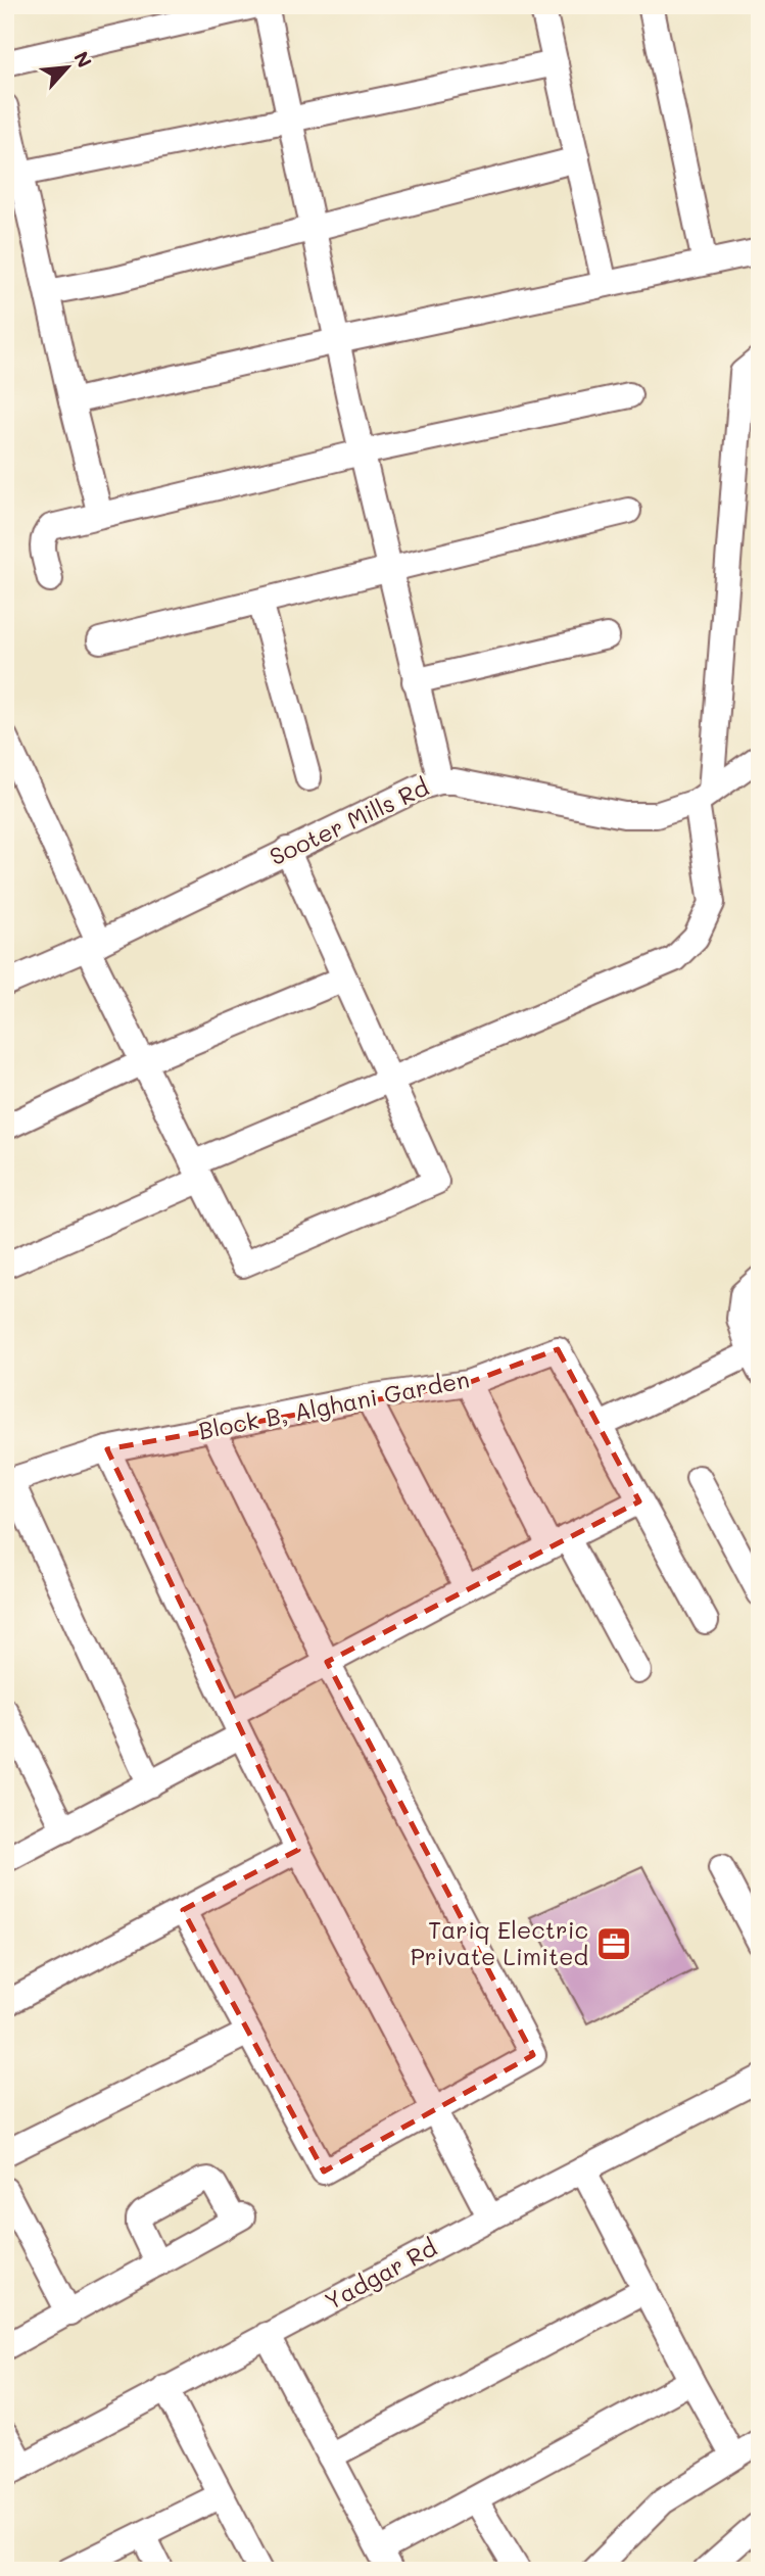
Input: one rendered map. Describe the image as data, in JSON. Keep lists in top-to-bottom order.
{
  "streets": {
    "street": ["Sooter Mills Rd", "Block B, Alghani Garden", "Yadgar Rd"]
  },
  "places": {
    "office": ["Tariq Electric Private Limited"]
  },
  "north": "top right"
}
